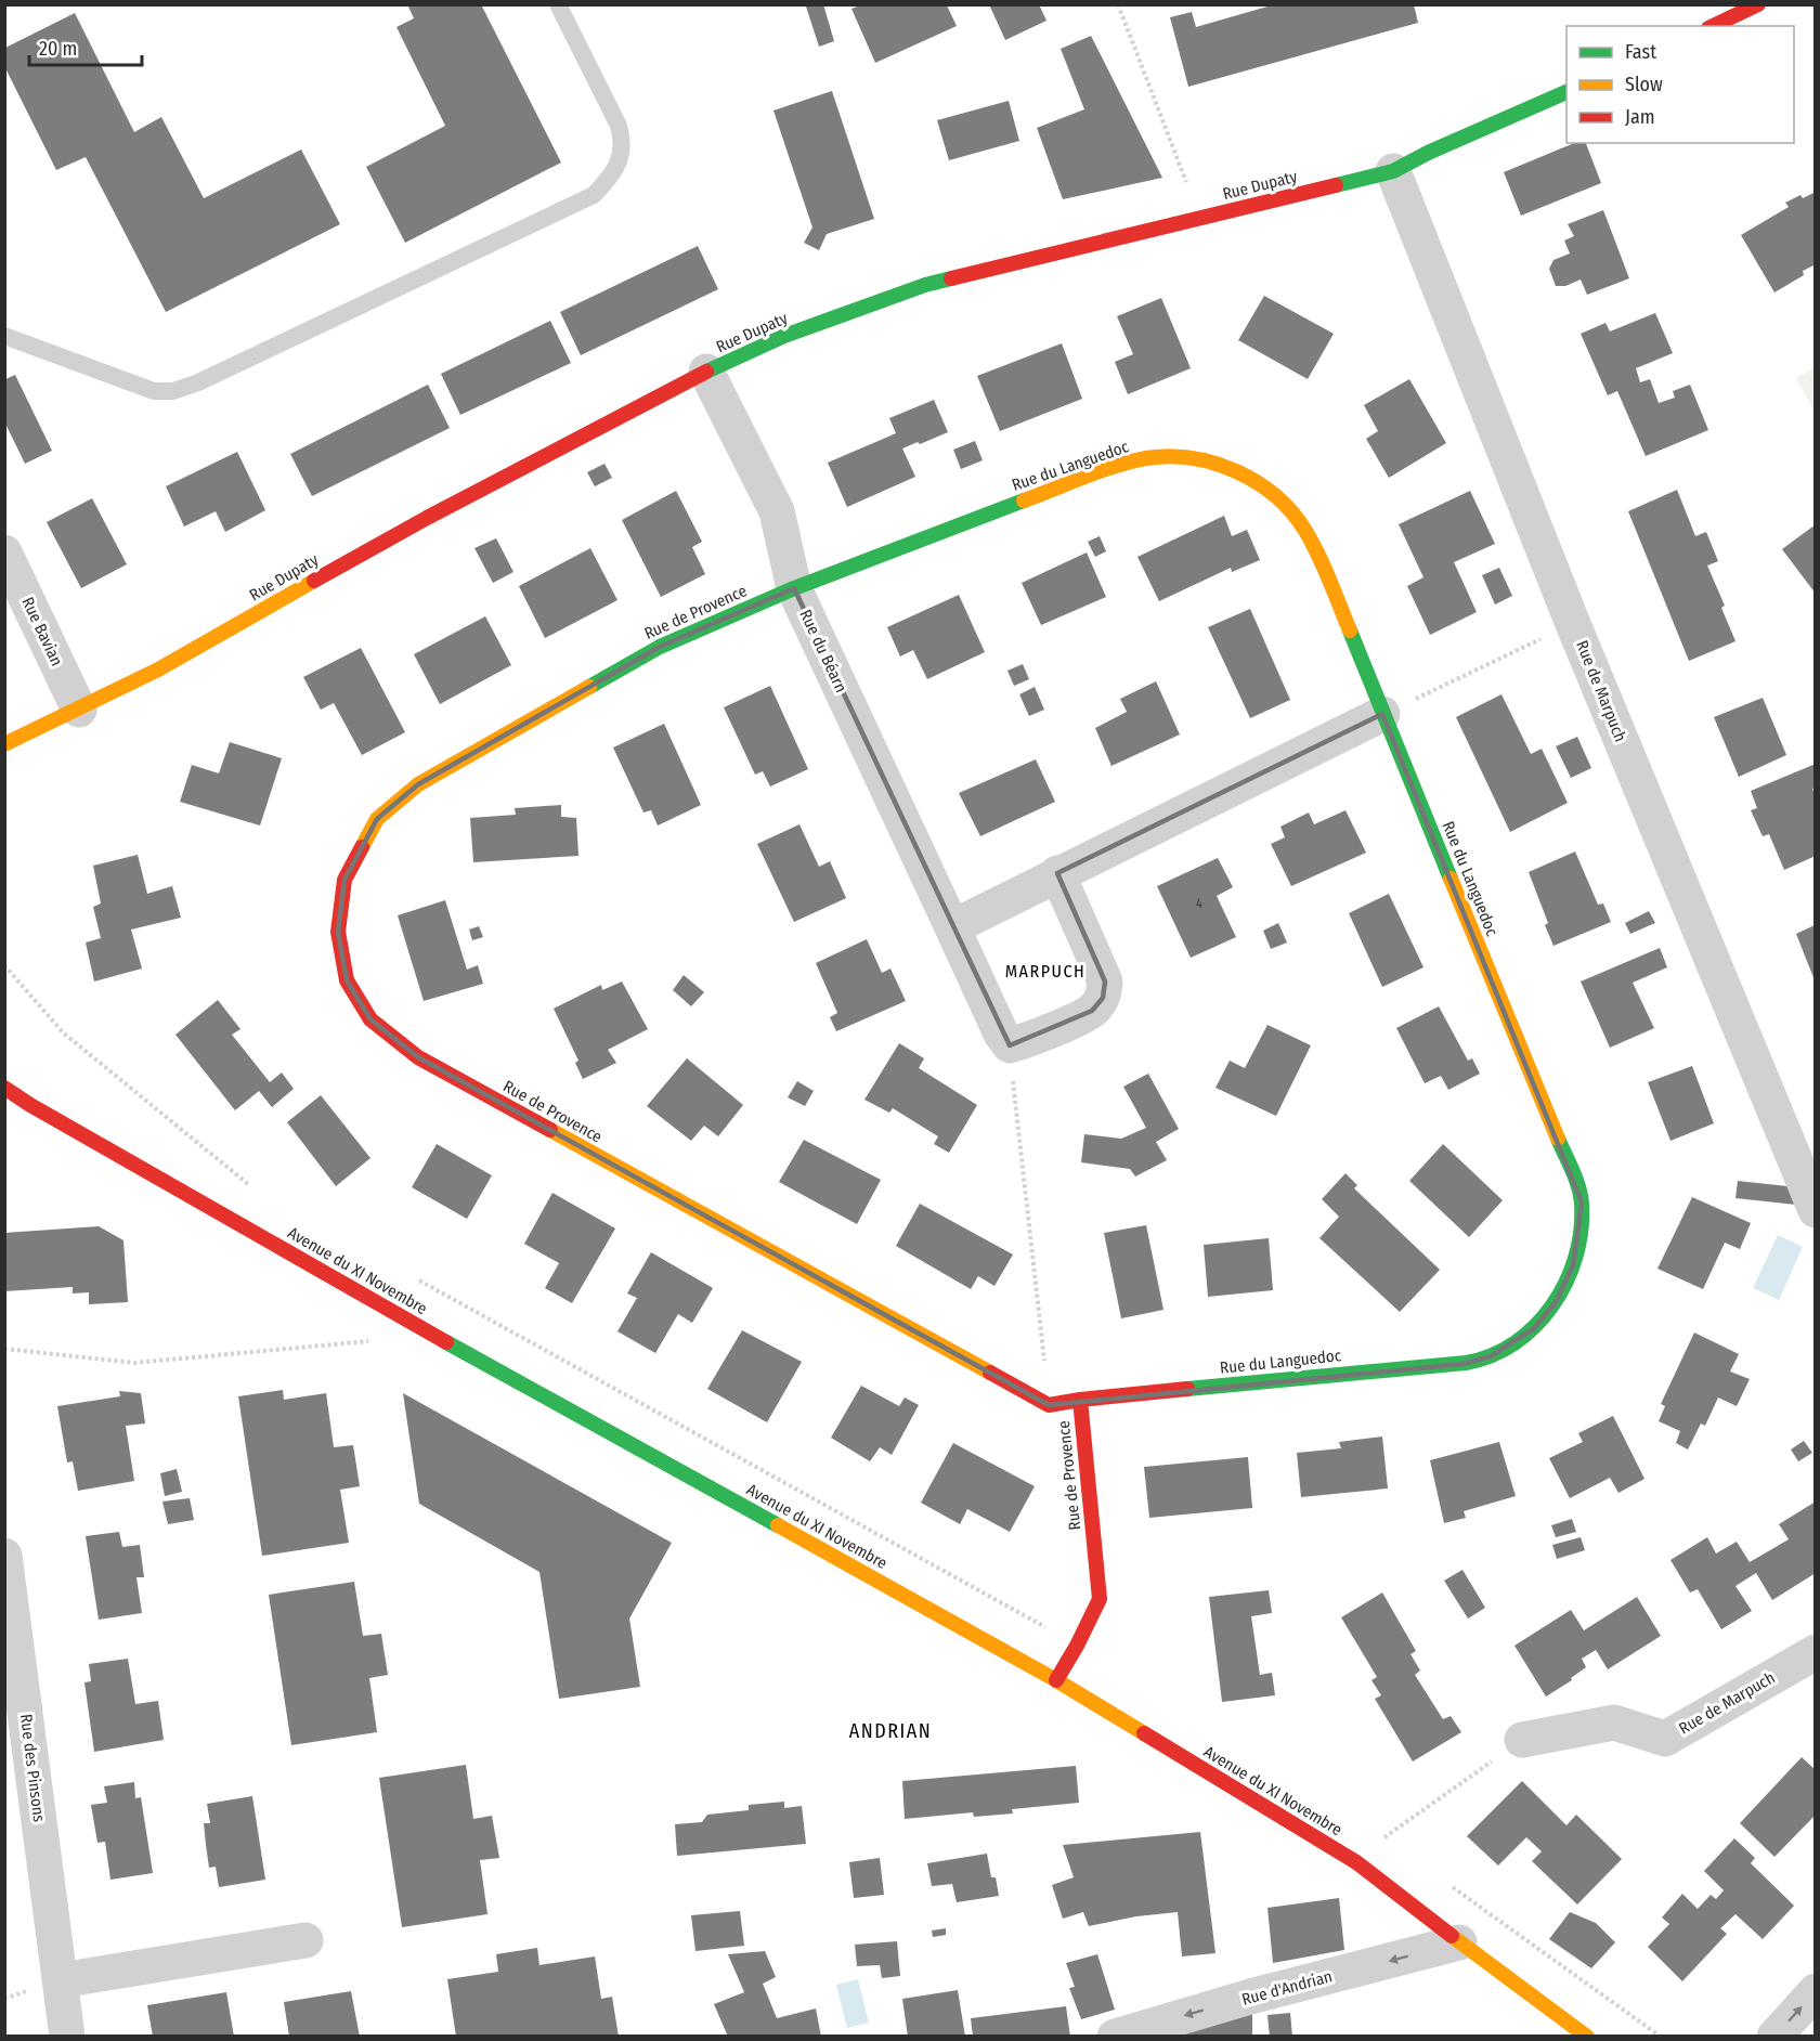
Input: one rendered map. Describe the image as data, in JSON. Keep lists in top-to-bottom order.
{
  "streets": {
    "street": [
      "Rue Dupaty",
      "Rue du Languedoc",
      "Rue de Provence",
      "Rue Bavian",
      "Rue du Béarn",
      "Rue de Marpuch",
      "Avenue du XI Novembre",
      "Rue des Pinsons",
      "Rue d'Andrian"
    ]
  },
  "crossings": [
    ["Rue Dupaty", "Rue Bavian"],
    ["Rue Dupaty", "Rue du Béarn"],
    ["Rue Dupaty", "Rue de Marpuch"],
    ["Rue du Languedoc", "Rue de Provence"],
    ["Rue du Languedoc", "Rue du Béarn"],
    ["Rue de Provence", "Rue du Béarn"],
    ["Rue de Provence", "Avenue du XI Novembre"],
    ["Avenue du XI Novembre", "Rue d'Andrian"]
  ],
  "one_way": ["Rue d'Andrian"],
  "districts": ["MARPUCH", "ANDRIAN"],
  "house_numbers": ["4"],
  "legend": ["Fast", "Slow", "Jam"],
  "scale_bar": "20 m"
}
